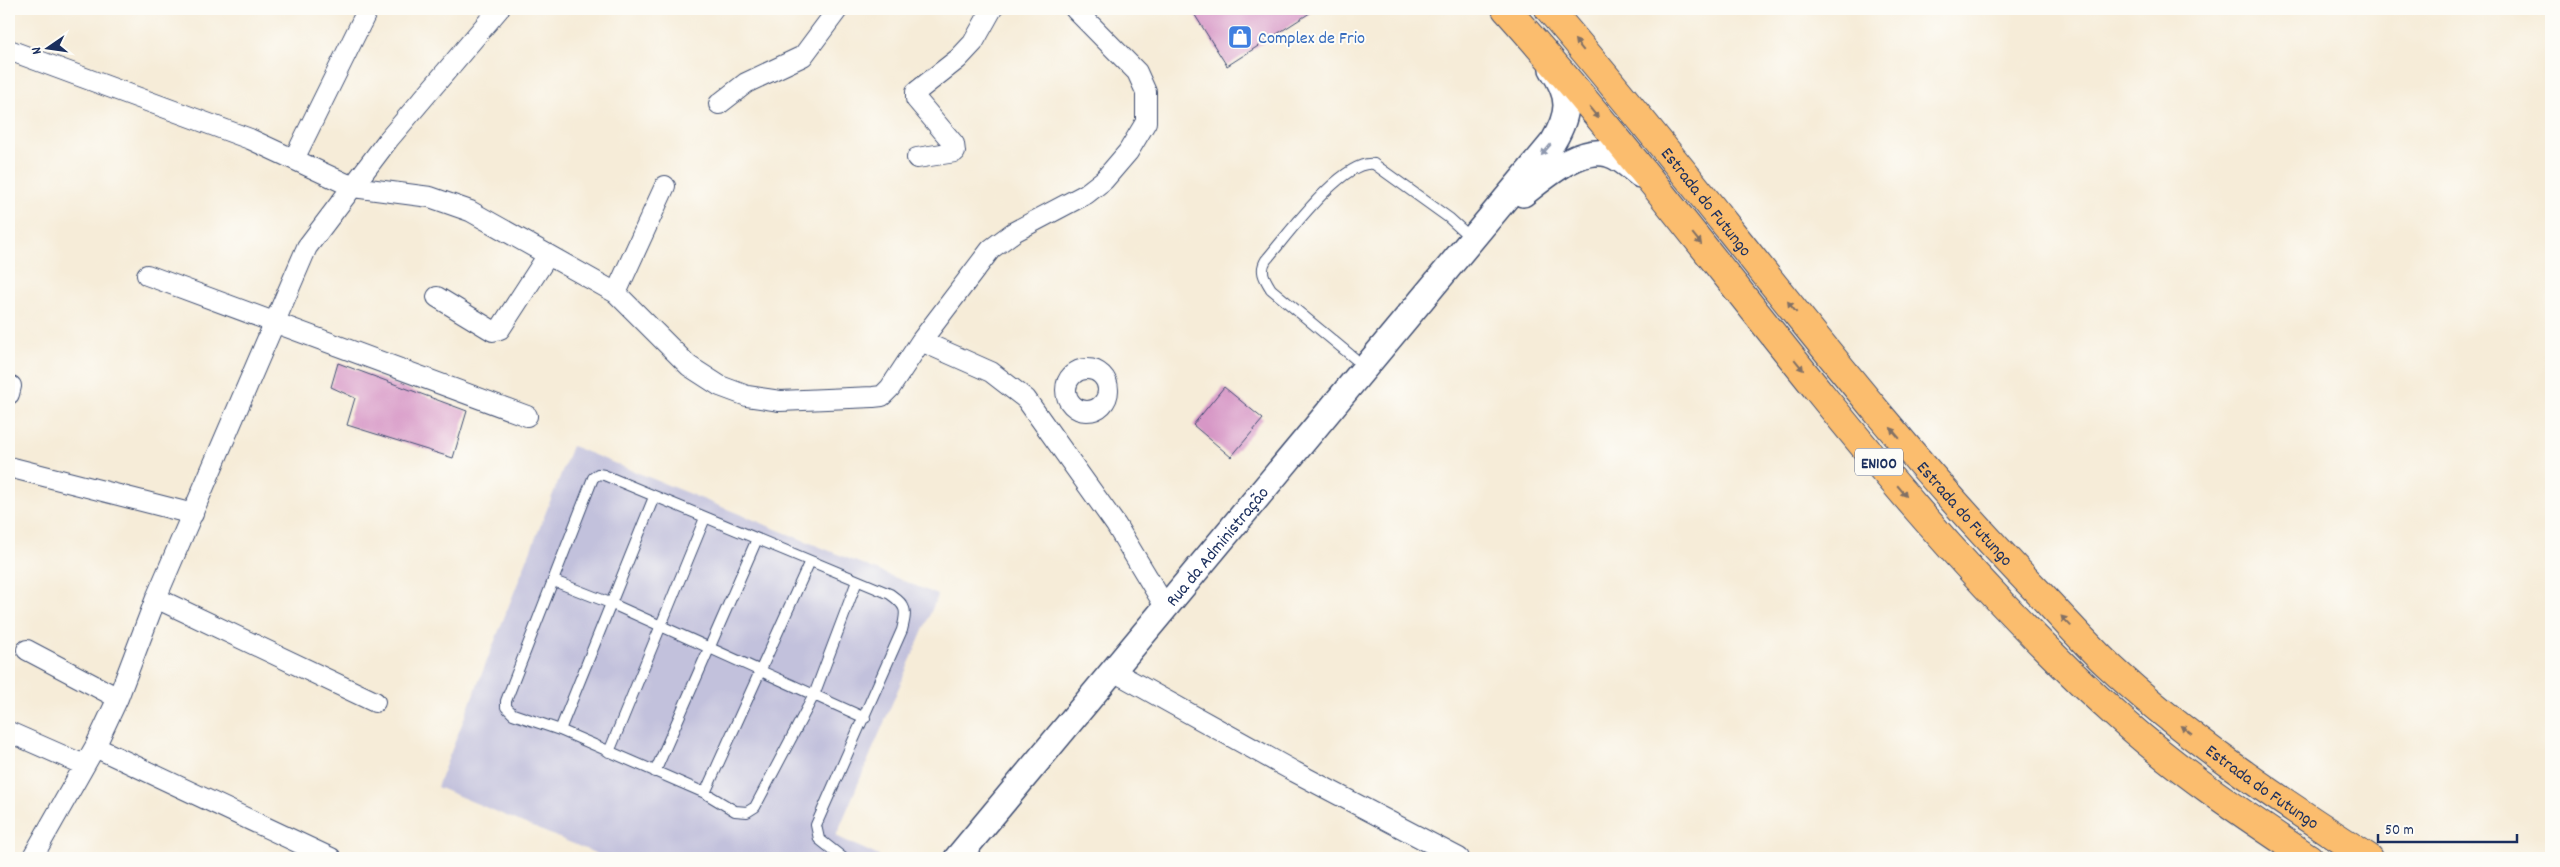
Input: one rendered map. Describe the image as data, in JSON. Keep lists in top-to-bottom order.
{
  "streets": {
    "highway": ["Estrada do Futungo", "EN100"],
    "street": ["Rua da Administração"]
  },
  "places": {
    "shop": ["Complex de Frio"]
  },
  "scale_bar": "50 m",
  "north": "left"
}
